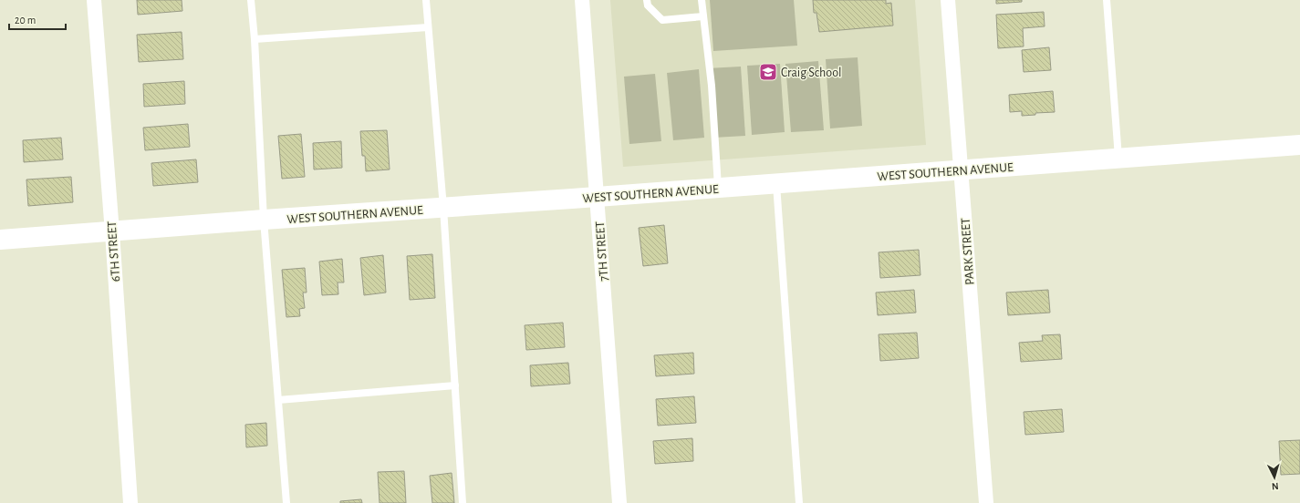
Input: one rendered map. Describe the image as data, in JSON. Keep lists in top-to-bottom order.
{
  "streets": {
    "street": [
      "WEST SOUTHERN AVENUE",
      "6TH STREET",
      "7TH STREET",
      "PARK STREET"
    ]
  },
  "crossings": [
    ["WEST SOUTHERN AVENUE", "6TH STREET"],
    ["WEST SOUTHERN AVENUE", "7TH STREET"],
    ["WEST SOUTHERN AVENUE", "PARK STREET"]
  ],
  "places": {
    "school or university": ["Craig School"]
  },
  "scale_bar": "20 m",
  "north": "bottom"
}
